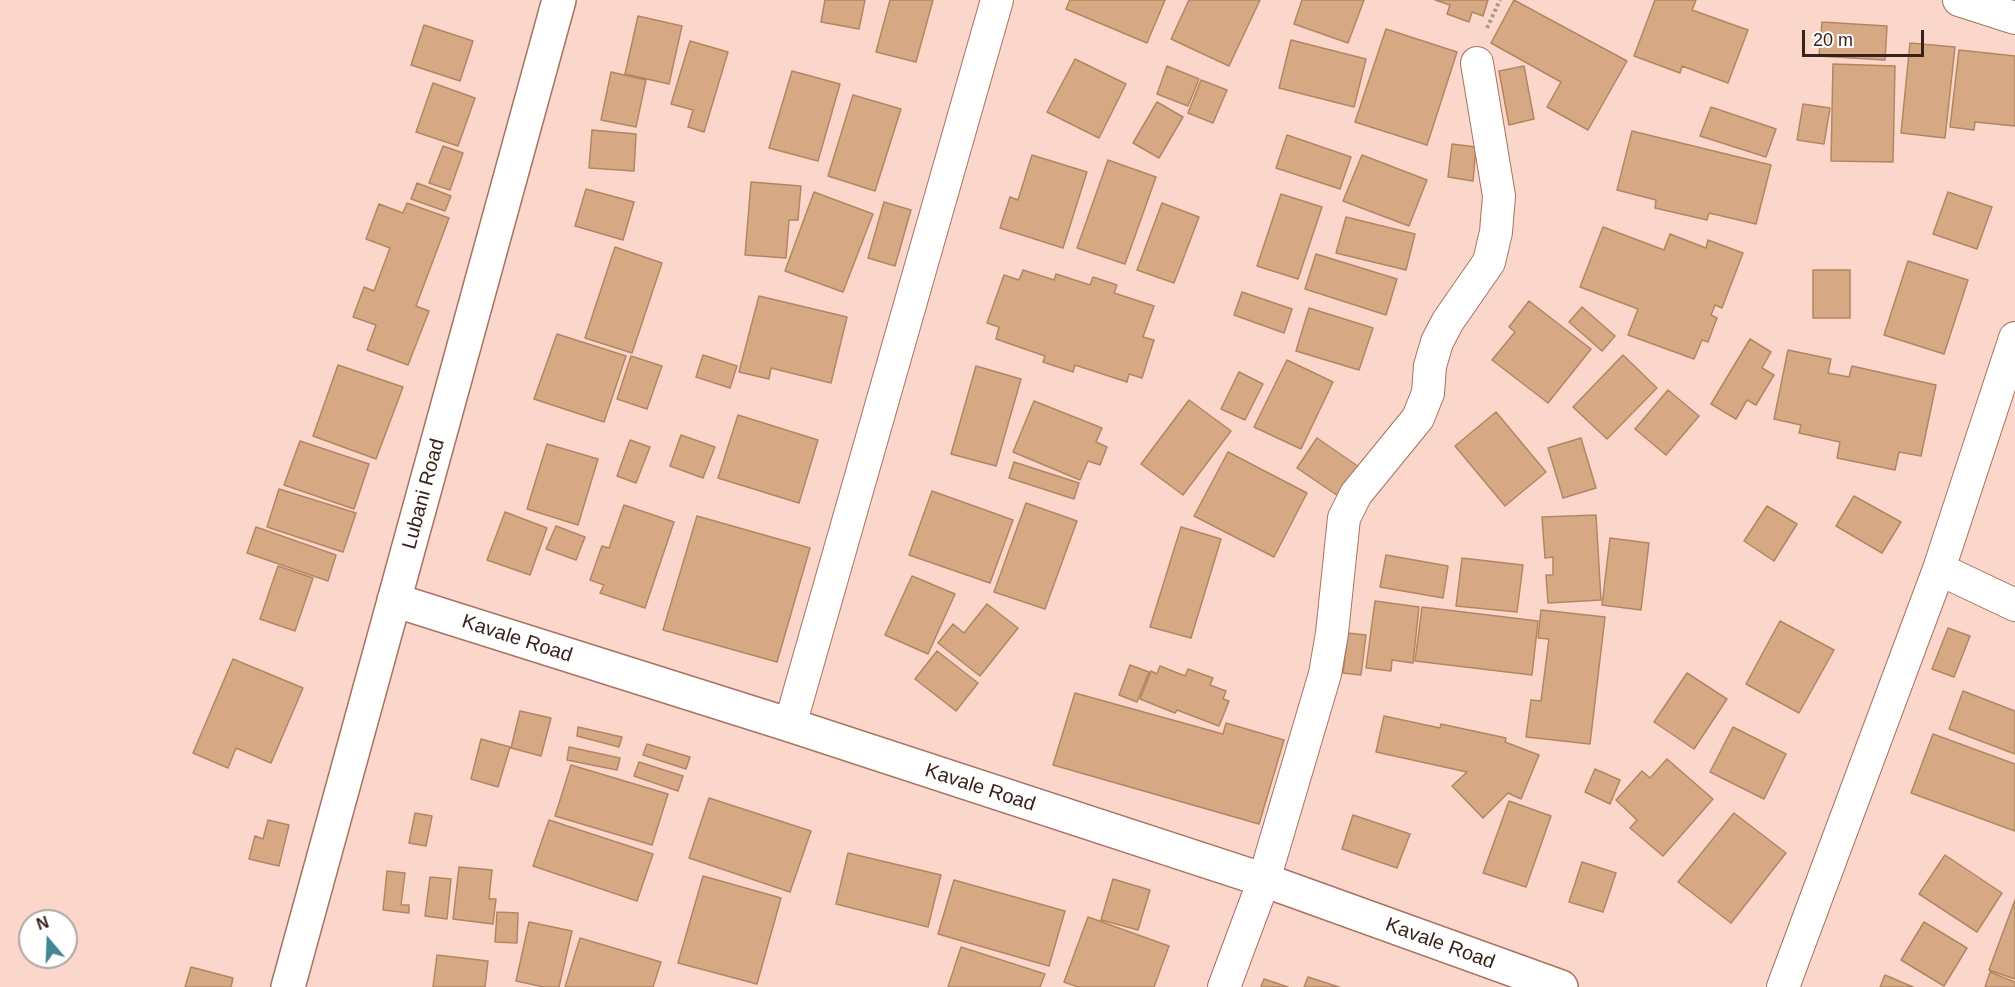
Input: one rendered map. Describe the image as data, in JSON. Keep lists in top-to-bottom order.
{
  "streets": {
    "street": ["Lubani Road", "Kavale Road"]
  },
  "crossings": [
    ["Lubani Road", "Kavale Road"]
  ],
  "scale_bar": "20 m",
  "north": "top"
}
